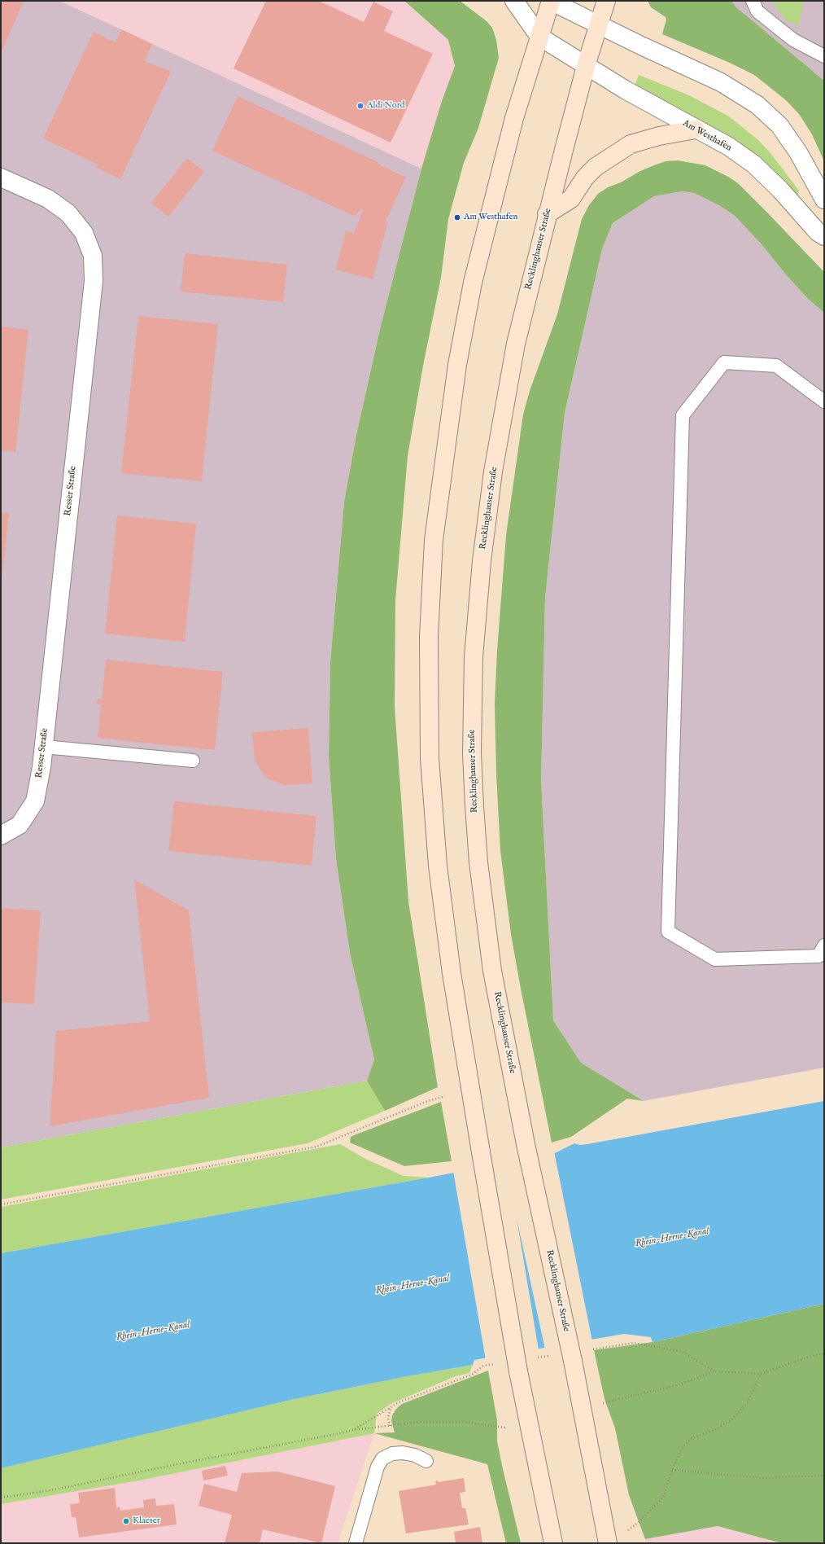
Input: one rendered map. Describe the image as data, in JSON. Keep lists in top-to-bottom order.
{
  "streets": {
    "main road": ["Recklinghauser Straße"],
    "street": ["Am Westhafen", "Resser Straße"]
  },
  "crossings": [
    ["Am Westhafen", "Recklinghauser Straße"]
  ],
  "water": ["Rhein-Herne-Kanal"],
  "places": ["Aldi Nord", "Am Westhafen", "Klaeser"]
}
